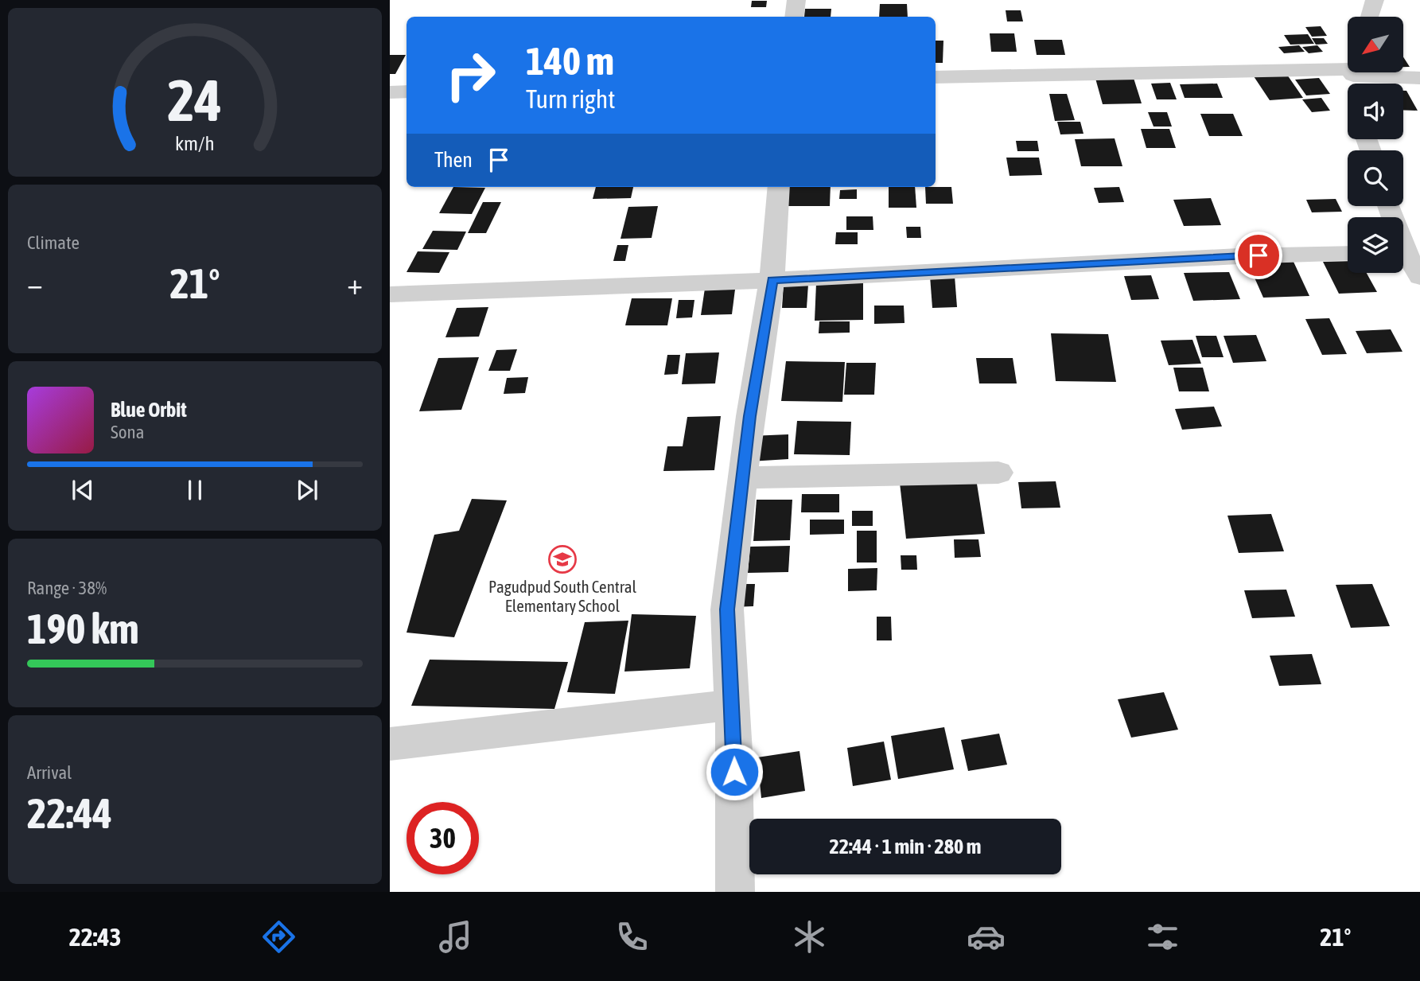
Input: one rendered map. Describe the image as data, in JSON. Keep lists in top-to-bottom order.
{
  "places": {
    "school or university": ["Pagudpud South Central Elementary School"]
  },
  "north": "bottom left",
  "page": {
    "turn": ["140 m", "Turn right"],
    "then": "Then",
    "tile": [
      "Climate",
      ["Range · 38%", "190 km"],
      ["Arrival", "22:44"]
    ],
    "heat": ["−", "21°", "+"],
    "song": ["Blue Orbit", "Sona"],
    "limit": "30",
    "trip": "22:44 · 1 min · 280 m",
    "tabs": ["22:43", "21°"],
    "gauge": ["24", "km/h"]
  }
}
